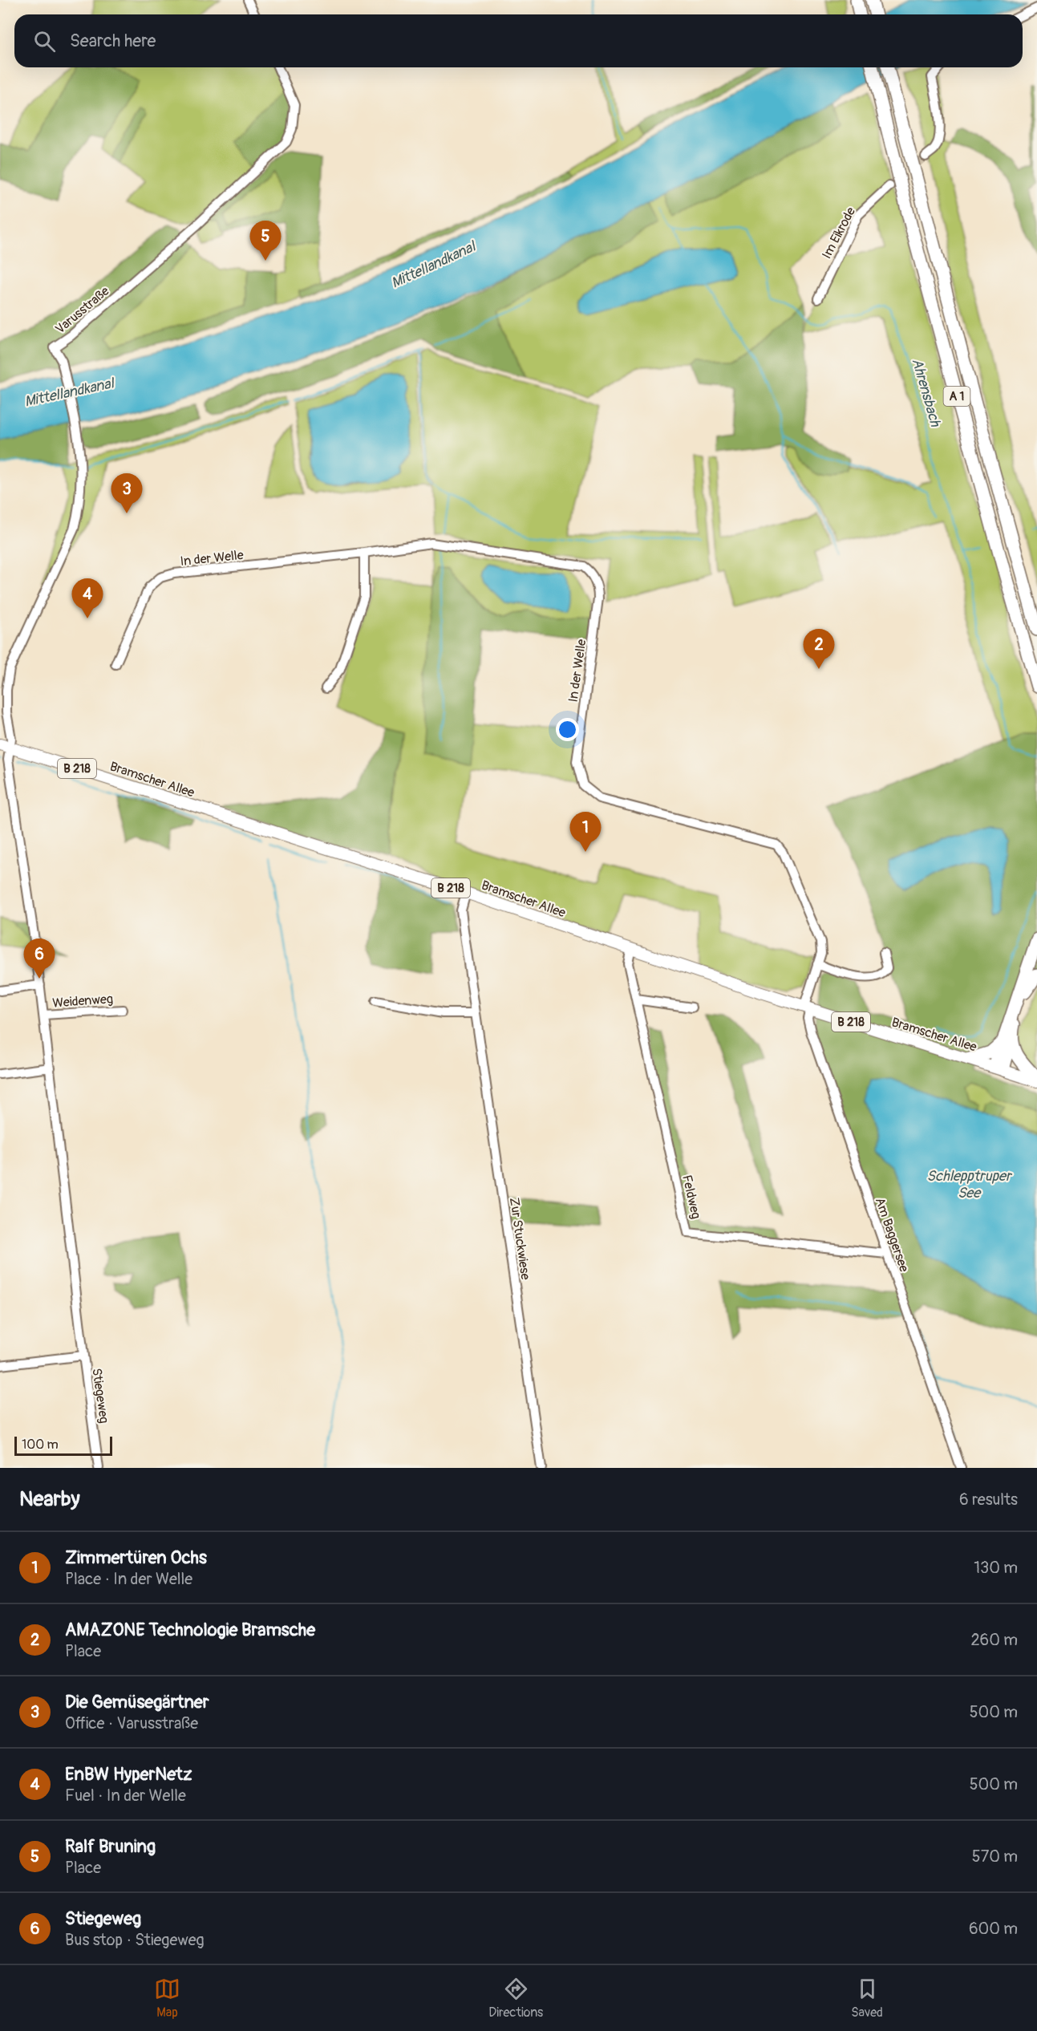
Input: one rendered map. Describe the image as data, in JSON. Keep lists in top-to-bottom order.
{
  "streets": {
    "highway": ["A 1"],
    "main road": ["B 218", "Bramscher Allee"],
    "street": [
      "Im Eikrode",
      "Varusstraße",
      "In der Welle",
      "Weidenweg",
      "Feldweg",
      "Am Baggersee",
      "Zur Stuckwiese",
      "Stiegeweg"
    ]
  },
  "crossings": [
    ["Varusstraße", "Bramscher Allee"],
    ["Varusstraße", "Stiegeweg"],
    ["In der Welle", "Bramscher Allee"],
    ["In der Welle", "Am Baggersee"],
    ["Bramscher Allee", "Feldweg"],
    ["Bramscher Allee", "Am Baggersee"],
    ["Bramscher Allee", "Zur Stuckwiese"],
    ["Bramscher Allee", "Stiegeweg"],
    ["Weidenweg", "Stiegeweg"],
    ["Feldweg", "Am Baggersee"]
  ],
  "water": ["Mittellandkanal", "Ahrensbach", "Schlepptruper See"],
  "scale_bar": "100 m",
  "page": {
    "search": "Search here",
    "pins": [
      "5",
      "3",
      "4",
      "2",
      "1",
      "6"
    ],
    "scale": "100 m",
    "heading": ["Nearby", "6 results"],
    "list": [
      {
        "mark": "1",
        "name": "Zimmertüren Ochs",
        "note": "Place · In der Welle",
        "value": "130 m"
      },
      {
        "mark": "2",
        "name": "AMAZONE Technologie Bramsche",
        "note": "Place",
        "value": "260 m"
      },
      {
        "mark": "3",
        "name": "Die Gemüsegärtner",
        "note": "Office · Varusstraße",
        "value": "500 m"
      },
      {
        "mark": "4",
        "name": "EnBW HyperNetz",
        "note": "Fuel · In der Welle",
        "value": "500 m"
      },
      {
        "mark": "5",
        "name": "Ralf Bruning",
        "note": "Place",
        "value": "570 m"
      },
      {
        "mark": "6",
        "name": "Stiegeweg",
        "note": "Bus stop · Stiegeweg",
        "value": "600 m"
      }
    ],
    "nav": ["Map", "Directions", "Saved"]
  }
}
